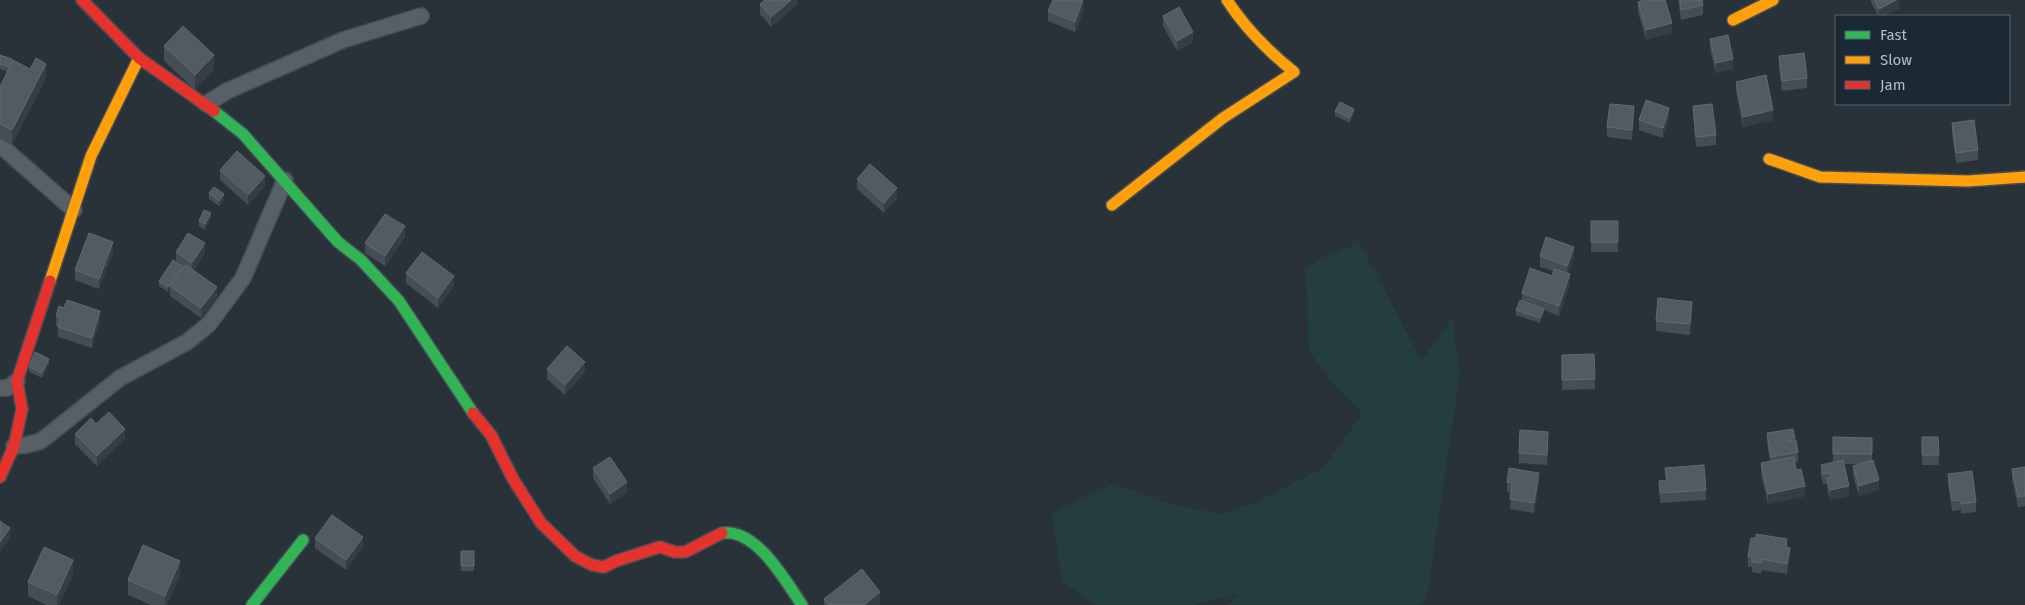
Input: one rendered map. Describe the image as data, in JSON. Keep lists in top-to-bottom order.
{
  "legend": ["Fast", "Slow", "Jam"]
}
